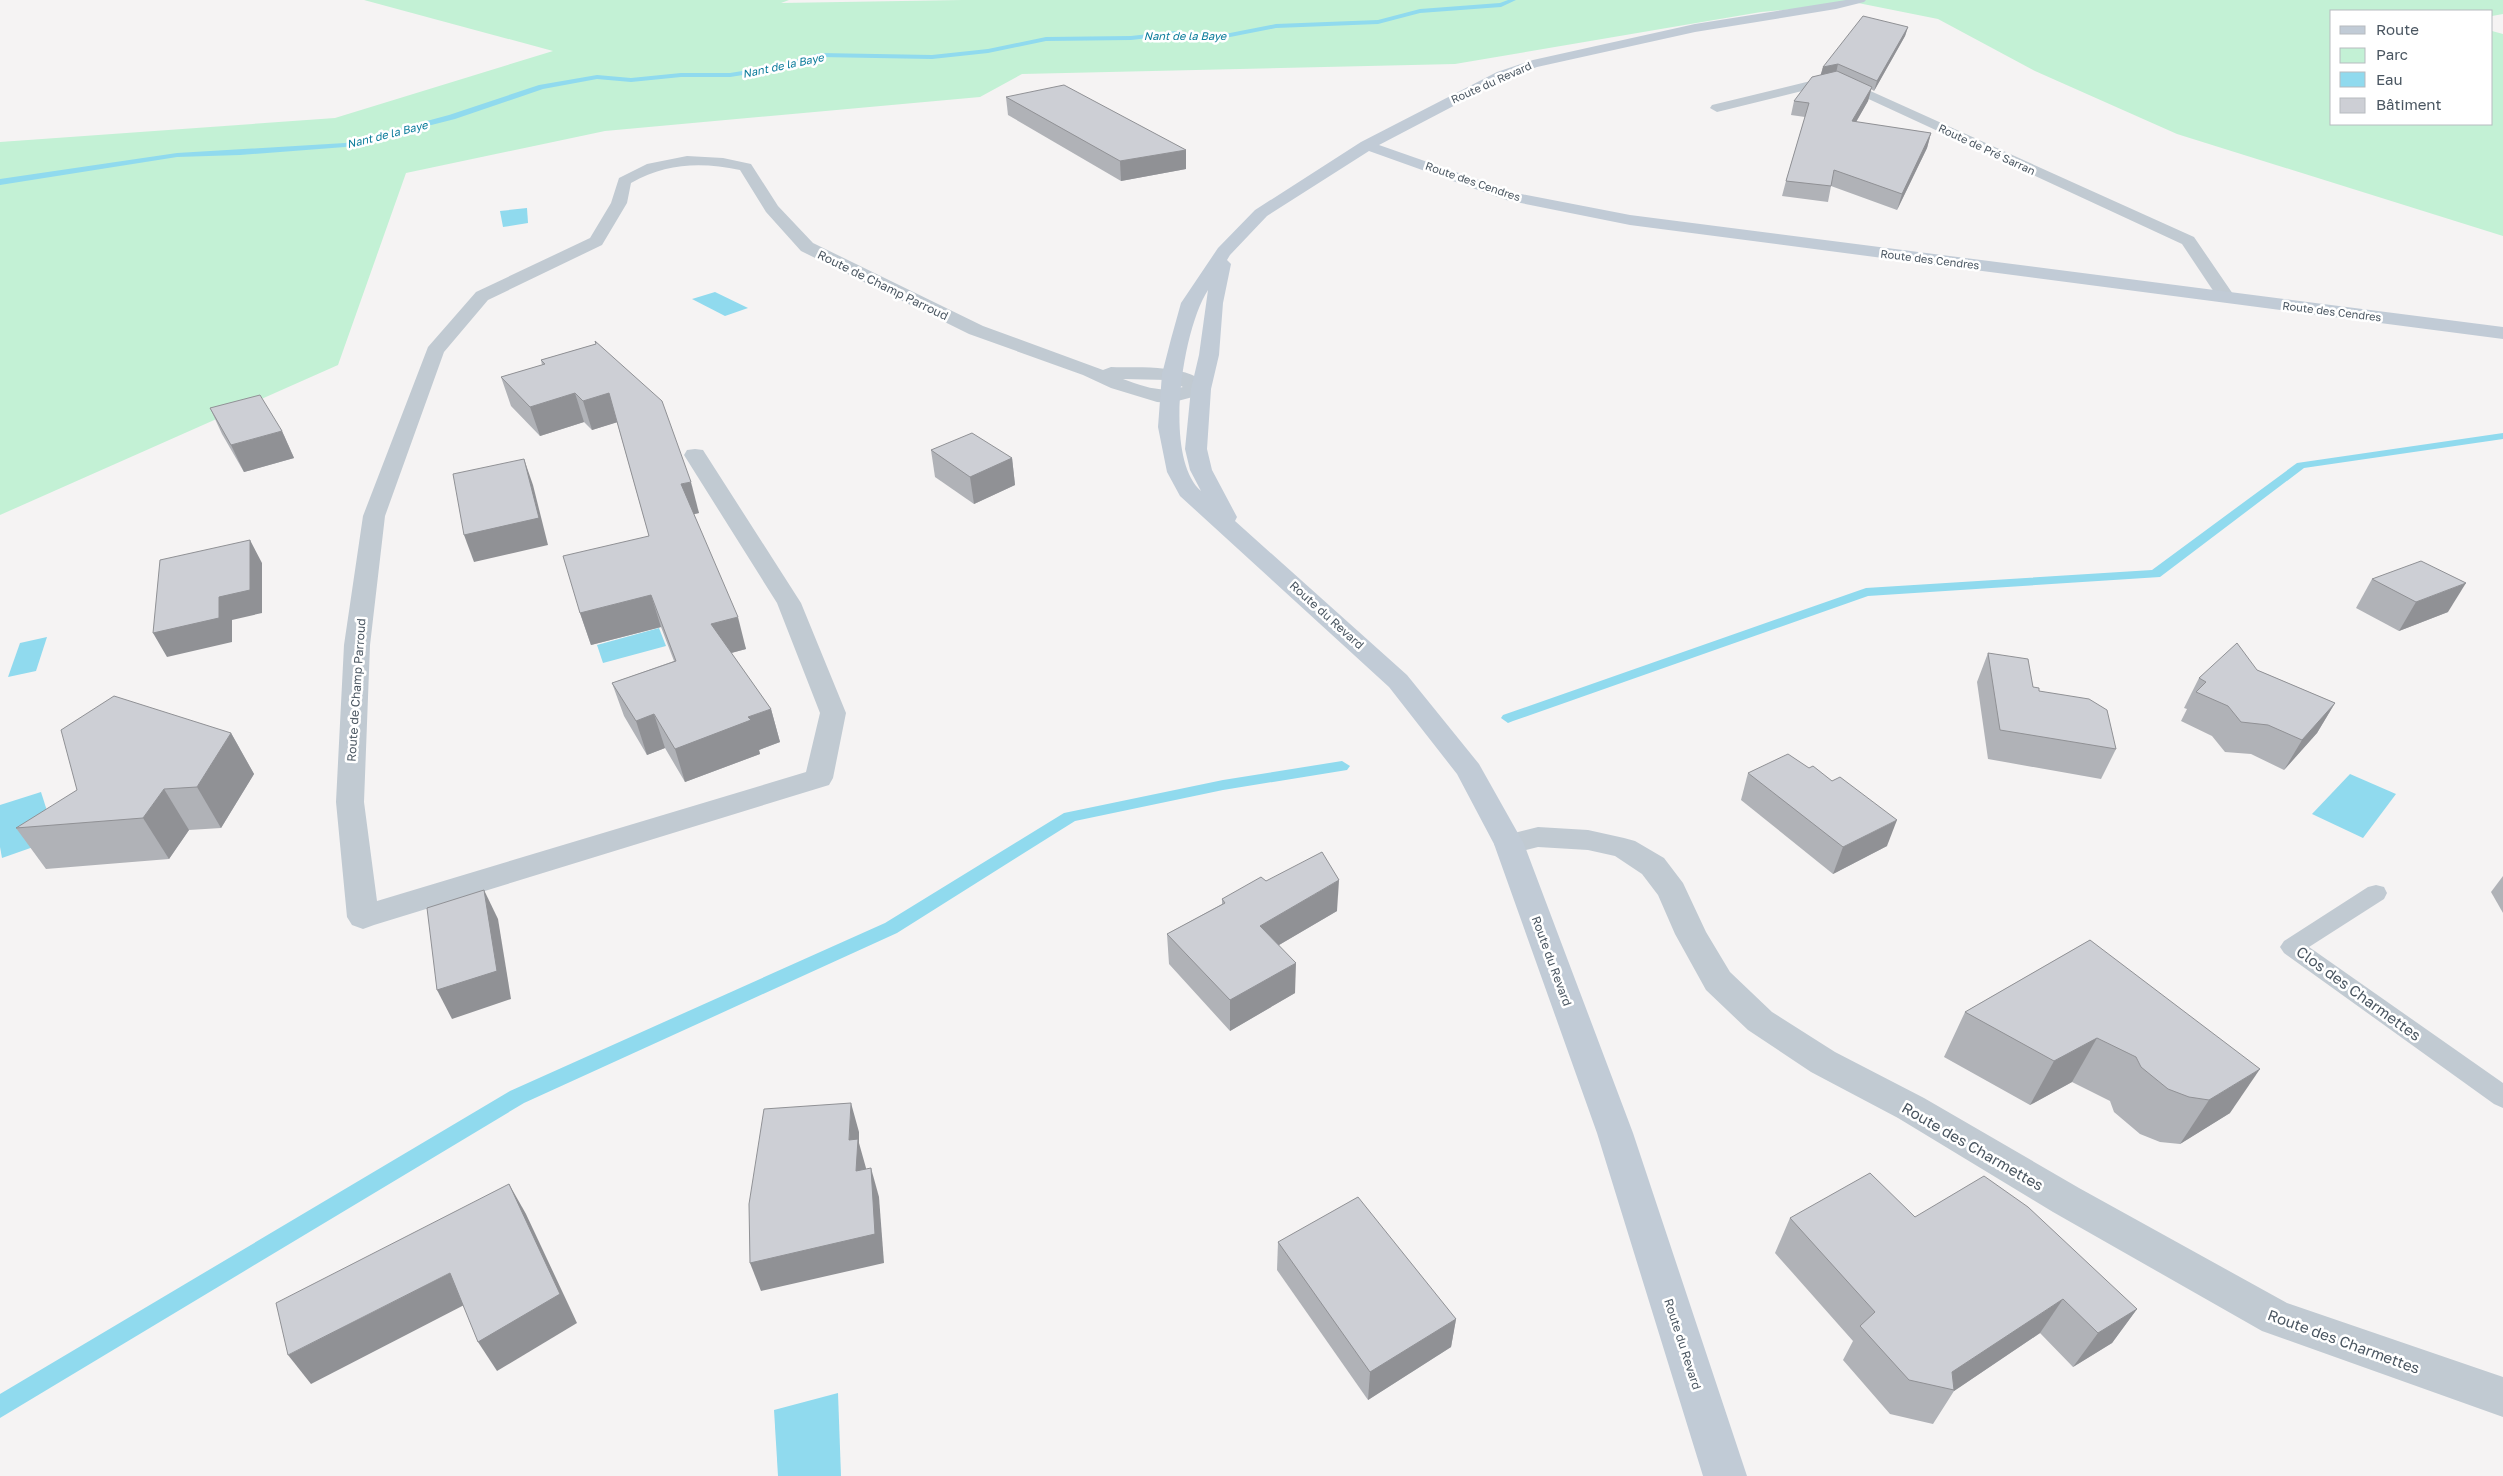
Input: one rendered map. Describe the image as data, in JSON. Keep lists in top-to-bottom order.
{
  "streets": {
    "main road": ["Route du Revard", "Route des Cendres"],
    "street": ["Route de Pré Sarran", "Route de Champ Parroud", "Route des Charmettes"],
    "lane": ["Clos des Charmettes"]
  },
  "crossings": [
    ["Route du Revard", "Route des Cendres"],
    ["Route du Revard", "Route de Champ Parroud"],
    ["Route du Revard", "Route des Charmettes"],
    ["Route de Pré Sarran", "Route des Cendres"]
  ],
  "water": ["Nant de la Baye"],
  "legend": [
    "Route",
    "Parc",
    "Eau",
    "Bâtiment"
  ]
}
